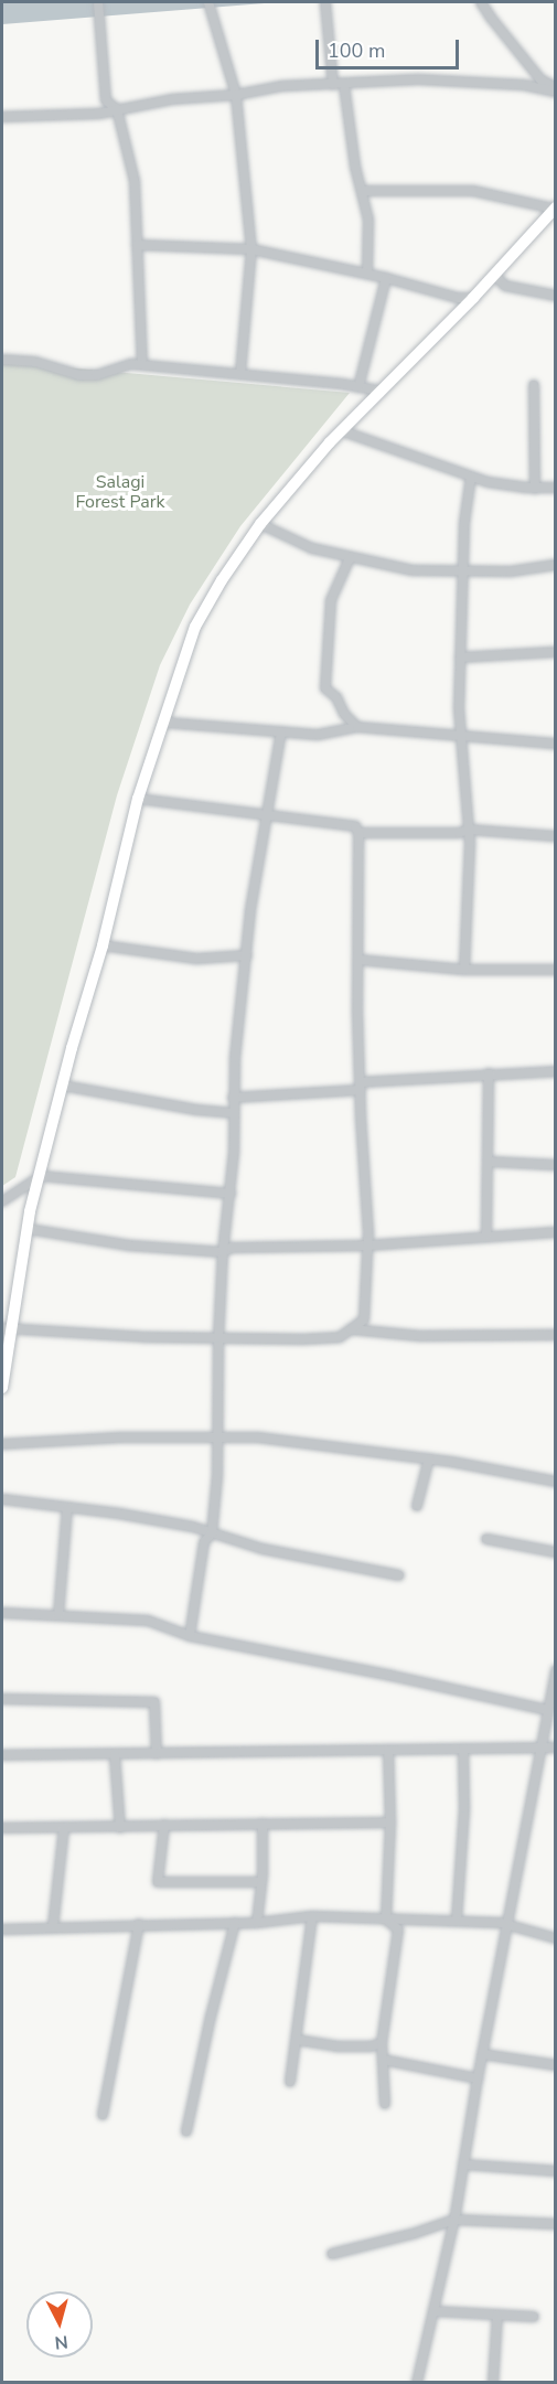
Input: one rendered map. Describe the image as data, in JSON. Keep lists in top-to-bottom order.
{
  "parks": ["Salagi Forest Park"],
  "scale_bar": "100 m",
  "north": "bottom"
}
